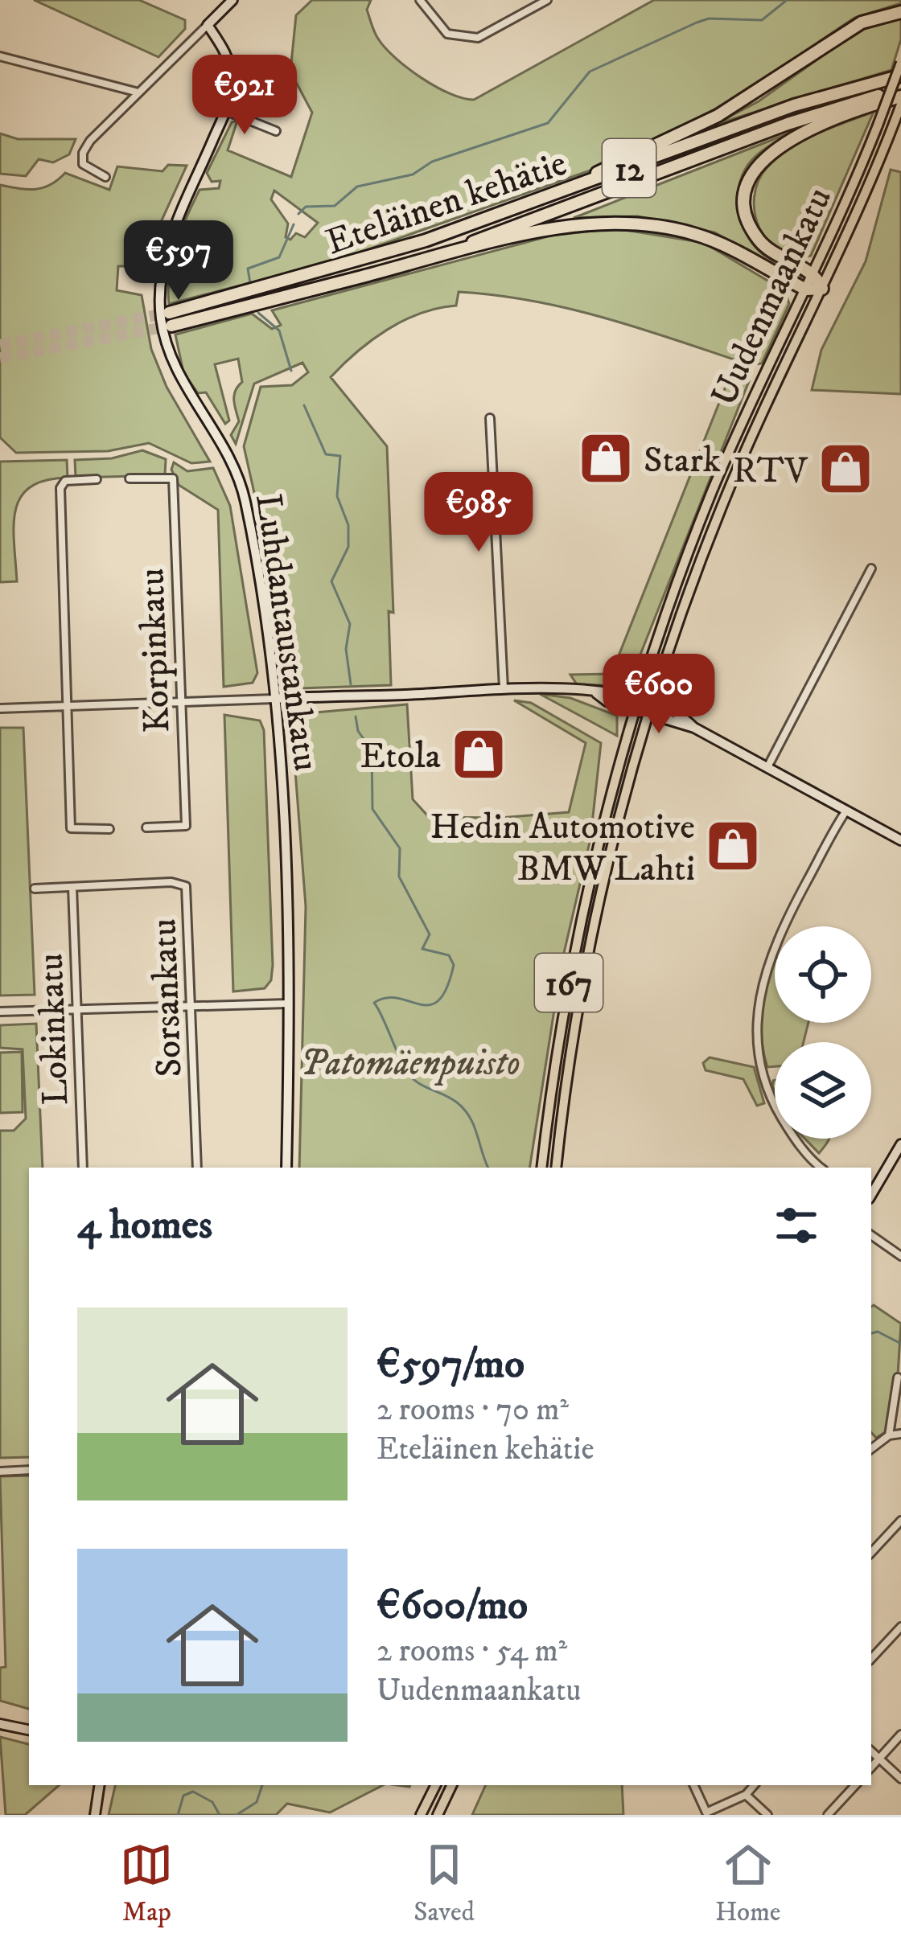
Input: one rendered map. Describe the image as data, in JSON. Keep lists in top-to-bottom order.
{
  "streets": {
    "highway": ["12", "Eteläinen kehätie"],
    "main road": ["Uudenmaankatu", "167"],
    "street": [
      "Luhdantaustankatu",
      "Korpinkatu",
      "Sorsankatu",
      "Lokinkatu"
    ]
  },
  "crossings": [
    ["Sorsankatu", "Lokinkatu"]
  ],
  "parks": ["Patomäenpuisto"],
  "places": {
    "shop": [
      "Stark",
      "RTV",
      "Etola",
      "Hedin Automotive BMW Lahti"
    ]
  },
  "page": {
    "price": [
      "€921",
      "€597",
      "€985",
      "€600"
    ],
    "heading": "4 homes",
    "list": [
      {
        "name": "€597/mo",
        "note": "2 rooms · 70 m² · Eteläinen kehätie"
      },
      {
        "name": "€600/mo",
        "note": "2 rooms · 54 m² · Uudenmaankatu"
      }
    ],
    "tabs": ["Map", "Saved", "Home"]
  }
}
